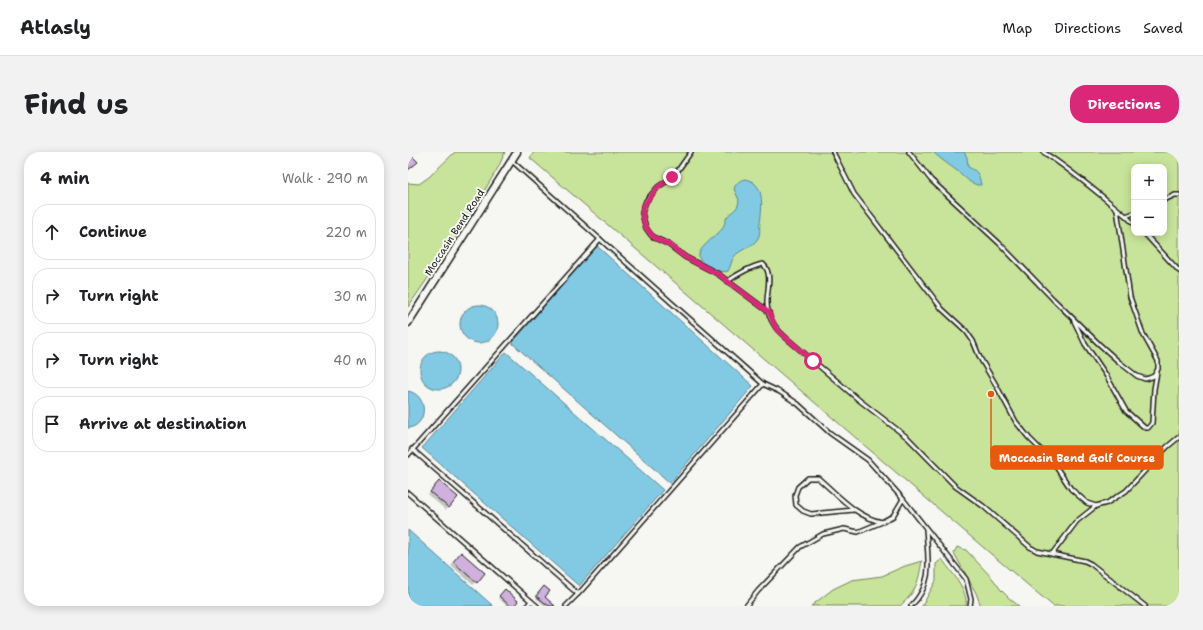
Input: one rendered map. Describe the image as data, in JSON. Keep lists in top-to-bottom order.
{
  "streets": {
    "street": ["Moccasin Bend Road"]
  },
  "places": ["Moccasin Bend Golf Course"],
  "page": {
    "header": "Atlasly",
    "nav": ["Map", "Directions", "Saved"],
    "title": "Find us",
    "buttons": "Directions",
    "heading": ["4 min", "Walk · 290 m"],
    "map_buttons": ["+", "−"],
    "list": [
      ["Continue", "220 m"],
      ["Turn right", "30 m"],
      ["Turn right", "40 m"],
      "Arrive at destination"
    ]
  }
}
